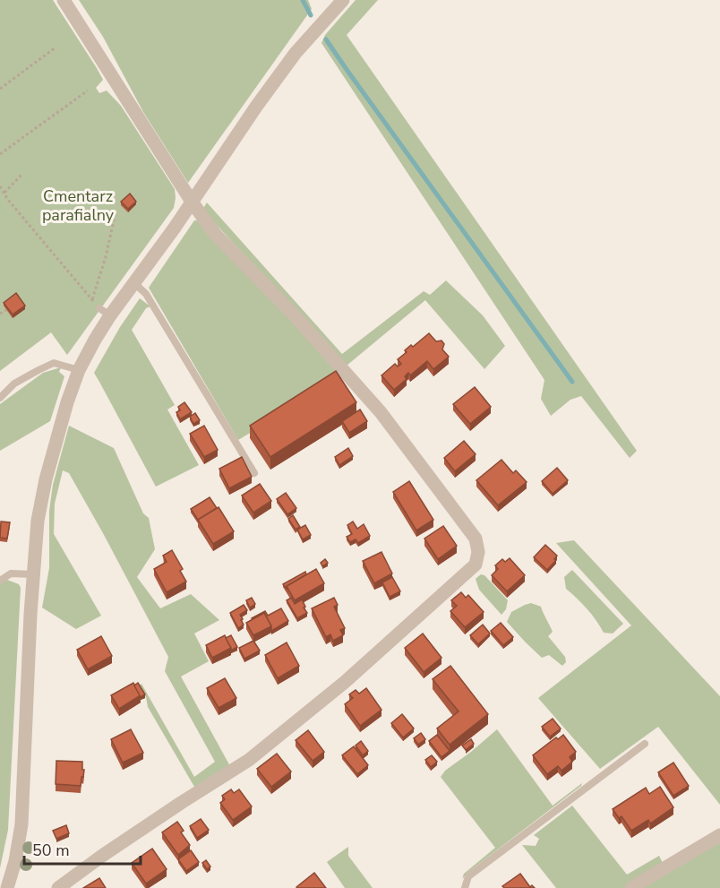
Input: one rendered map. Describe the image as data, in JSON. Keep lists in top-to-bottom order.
{
  "parks": ["Cmentarz parafialny"],
  "scale_bar": "50 m"
}
